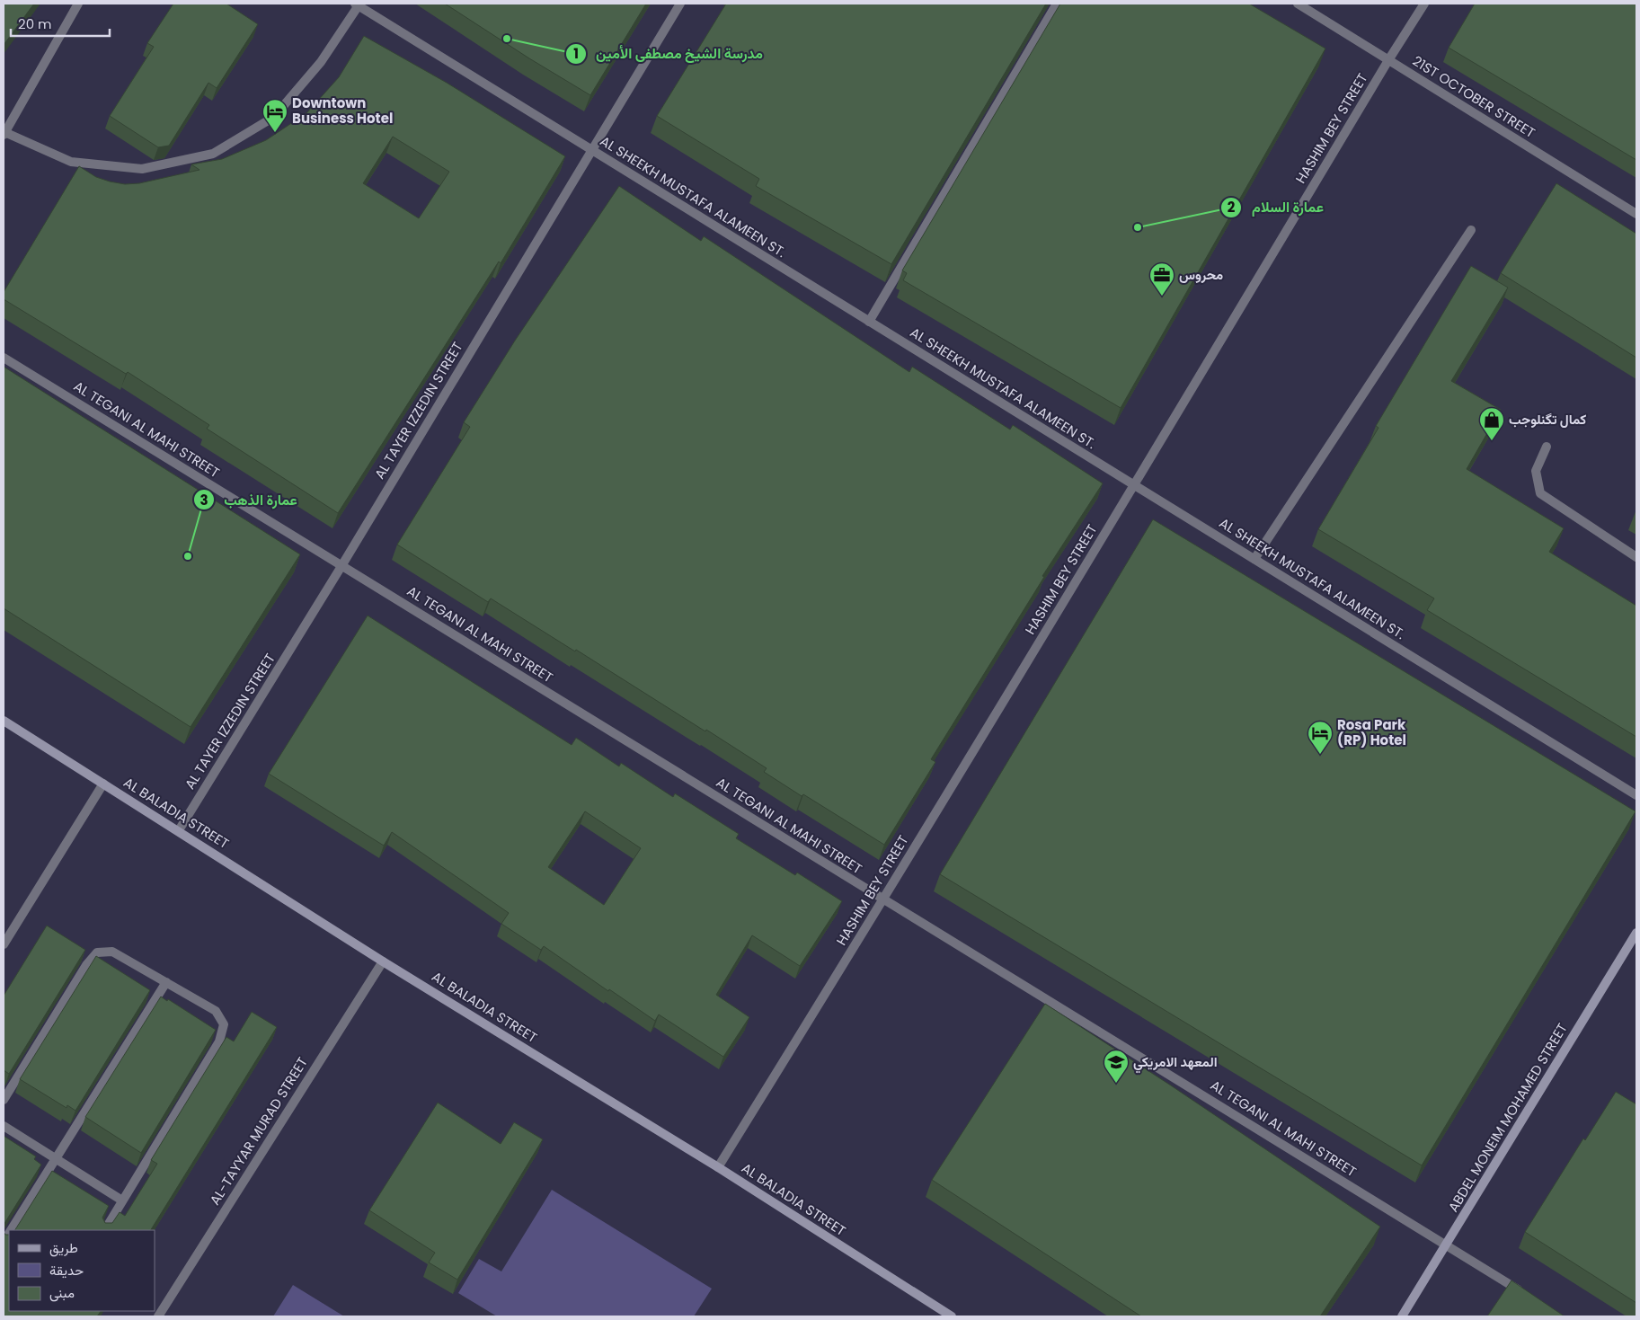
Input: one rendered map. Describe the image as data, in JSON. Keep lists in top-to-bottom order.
{
  "streets": {
    "street": [
      "21ST OCTOBER STREET",
      "HASHIM BEY STREET",
      "AL SHEEKH MUSTAFA ALAMEEN ST.",
      "AL TAYER IZZEDIN STREET",
      "AL TEGANI AL MAHI STREET",
      "AL BALADIA STREET",
      "ABDEL MONEIM MOHAMED STREET",
      "AL-TAYYAR MURAD STREET"
    ]
  },
  "crossings": [
    ["21ST OCTOBER STREET", "HASHIM BEY STREET"],
    ["HASHIM BEY STREET", "AL SHEEKH MUSTAFA ALAMEEN ST."],
    ["HASHIM BEY STREET", "AL TEGANI AL MAHI STREET"],
    ["HASHIM BEY STREET", "AL BALADIA STREET"],
    ["AL SHEEKH MUSTAFA ALAMEEN ST.", "AL TAYER IZZEDIN STREET"],
    ["AL TAYER IZZEDIN STREET", "AL TEGANI AL MAHI STREET"],
    ["AL TAYER IZZEDIN STREET", "AL BALADIA STREET"],
    ["AL TEGANI AL MAHI STREET", "ABDEL MONEIM MOHAMED STREET"],
    ["AL BALADIA STREET", "AL-TAYYAR MURAD STREET"]
  ],
  "places": {
    "other": ["مدرسة الشيخ مصطفى الأمين", "عمارة السلام", "عمارة الذهب"],
    "hotel": ["Downtown Business Hotel", "Rosa Park (RP) Hotel"],
    "office": ["محروس"],
    "shop": ["كمال تگنلوجب"],
    "school or university": ["المعهد الامريكي"]
  },
  "legend": ["طريق", "حديقة", "مبنى"],
  "scale_bar": "20 m"
}
